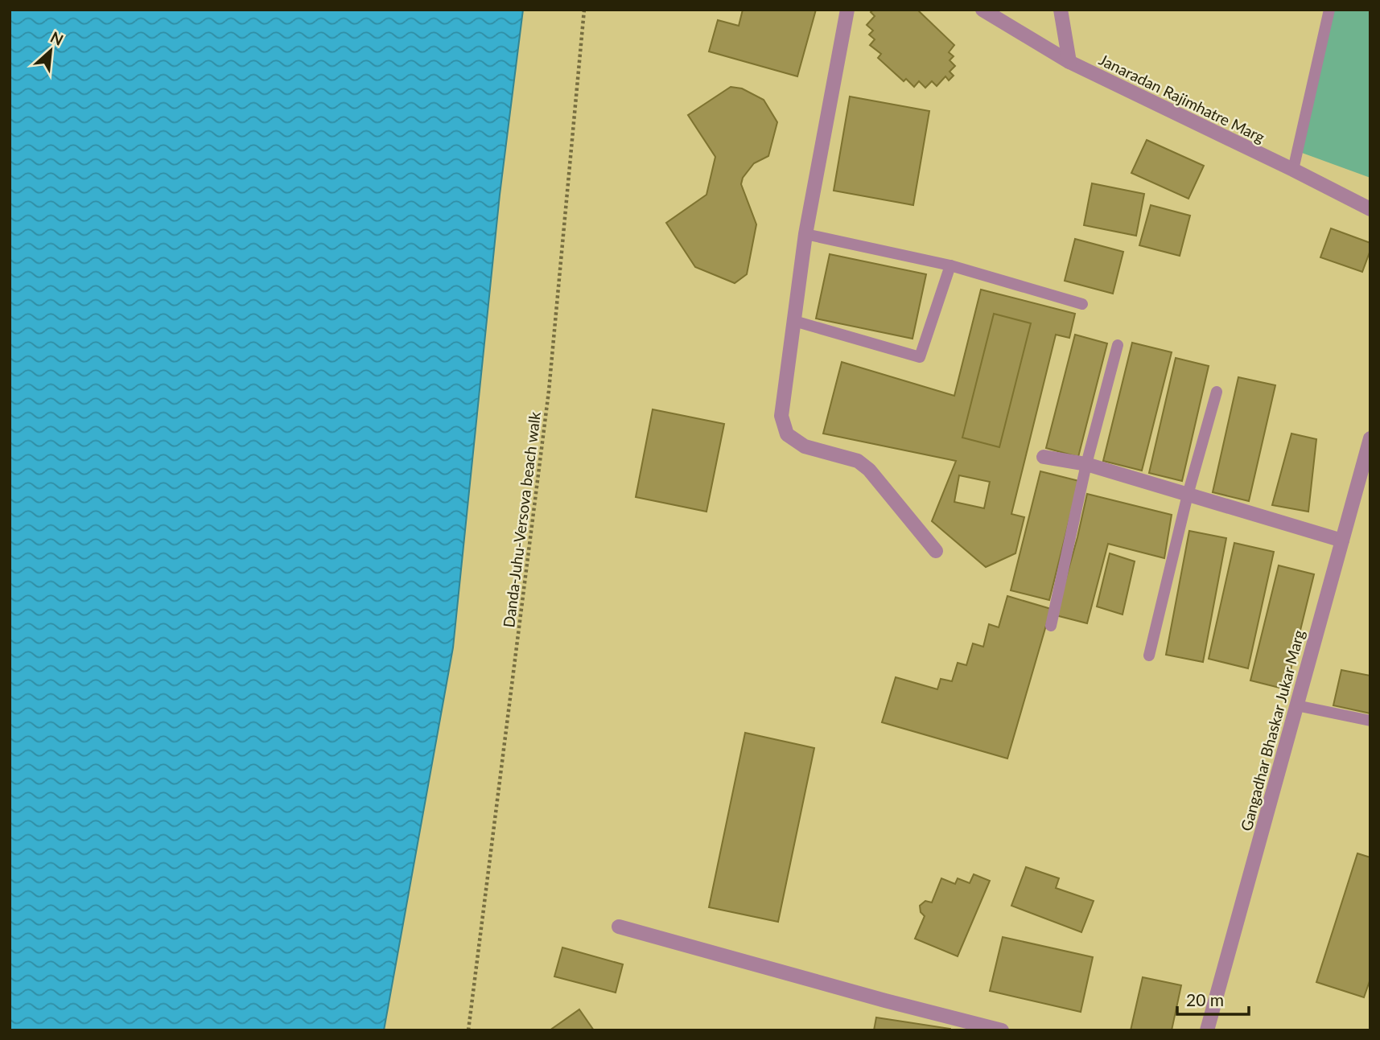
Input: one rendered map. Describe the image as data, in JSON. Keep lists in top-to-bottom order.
{
  "streets": {
    "street": ["Janaradan Rajimhatre Marg", "Gangadhar Bhaskar Jukar Marg"],
    "path": ["Danda-Juhu-Versova beach walk"]
  },
  "scale_bar": "20 m",
  "north": "top right"
}
